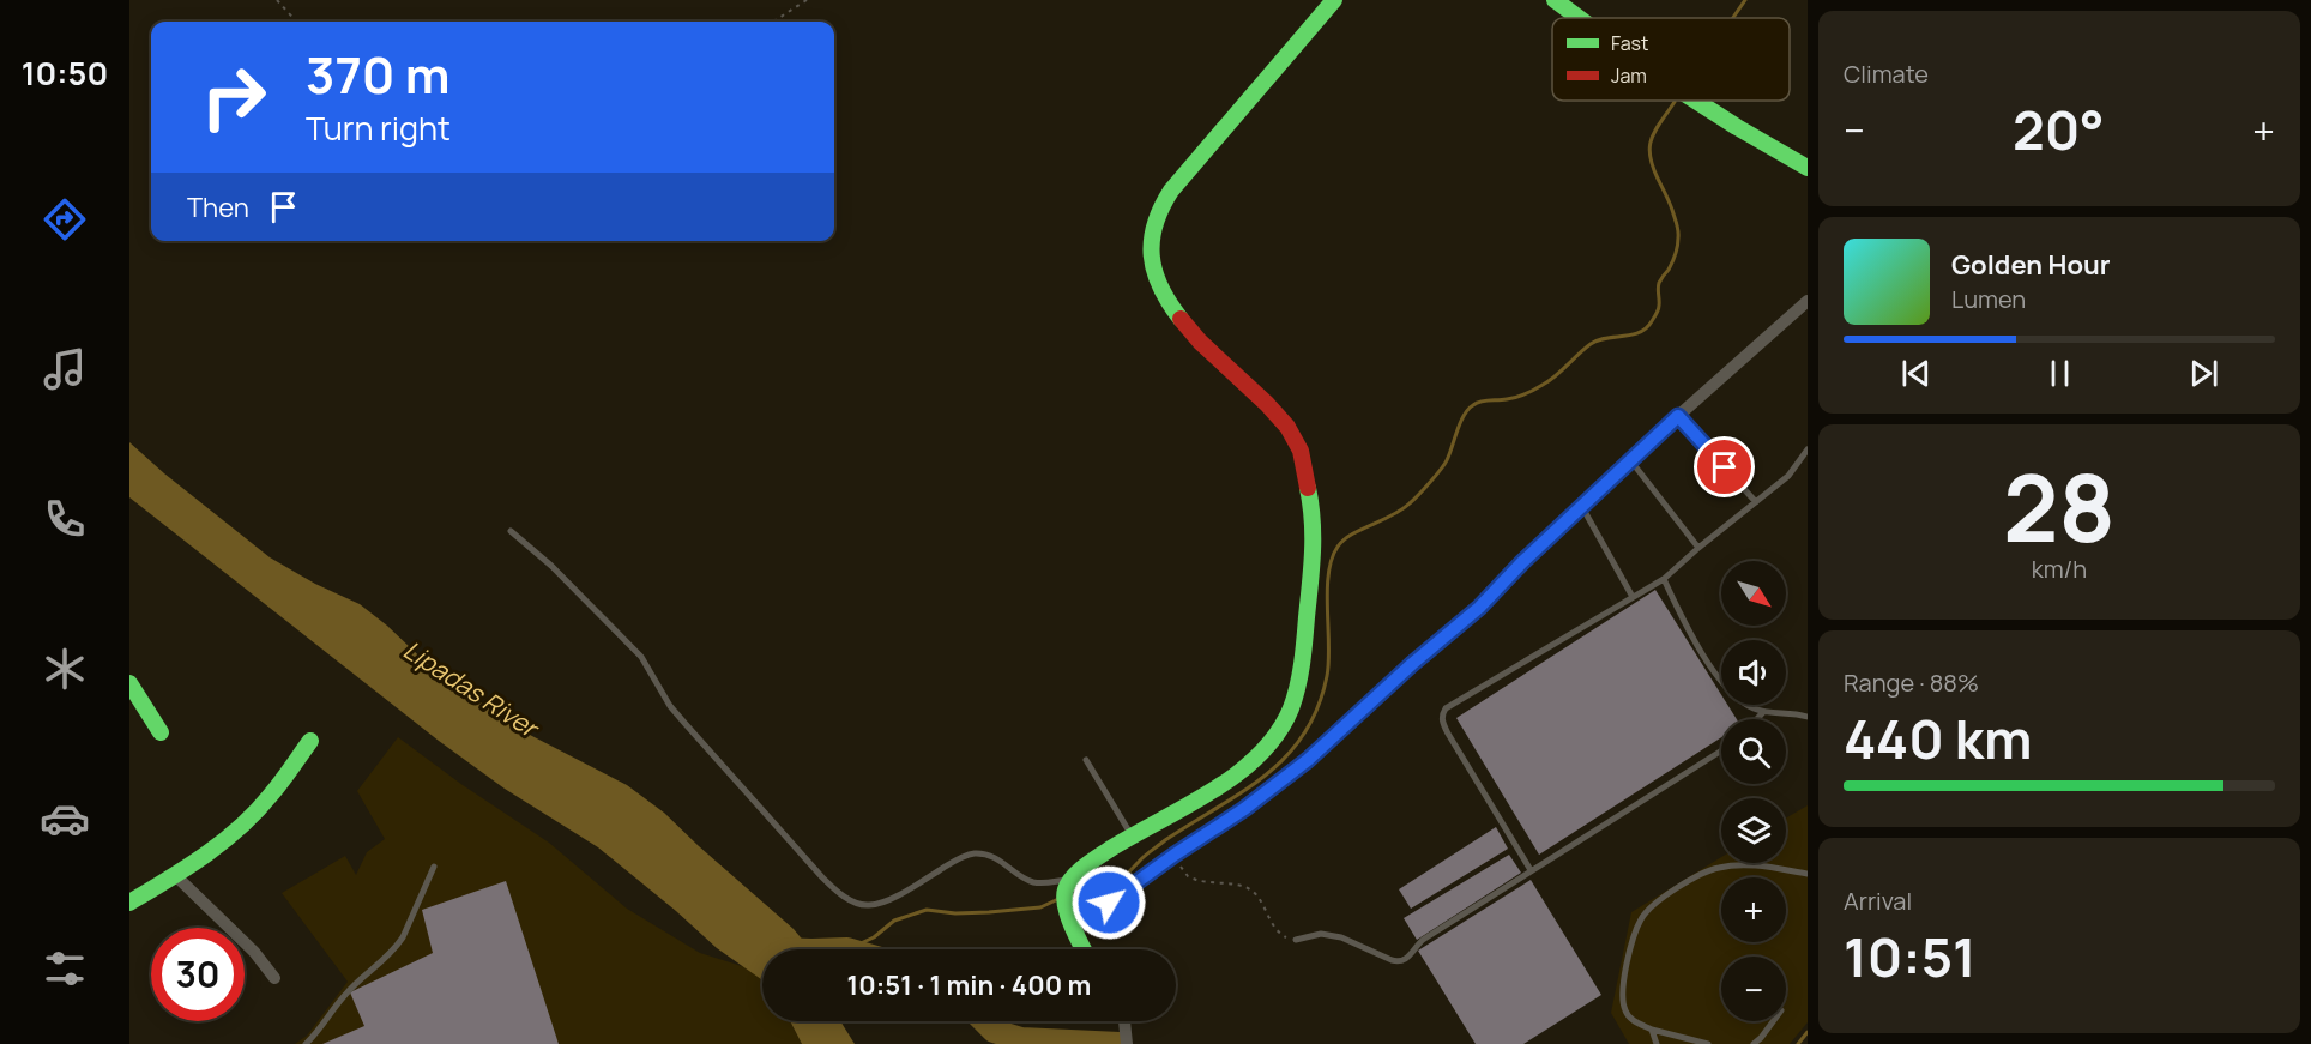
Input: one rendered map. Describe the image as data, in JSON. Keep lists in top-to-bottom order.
{
  "water": ["Lipadas River"],
  "legend": ["Fast", "Jam"],
  "north": "bottom right",
  "page": {
    "tabs": "10:50",
    "tile": [
      "Climate",
      ["28", "km/h"],
      ["Range · 88%", "440 km"],
      ["Arrival", "10:51"]
    ],
    "turn": ["370 m", "Turn right"],
    "heat": ["−", "20°", "+"],
    "then": "Then",
    "song": ["Golden Hour", "Lumen"],
    "map_buttons": ["+", "−"],
    "limit": "30",
    "trip": "10:51 · 1 min · 400 m"
  }
}
